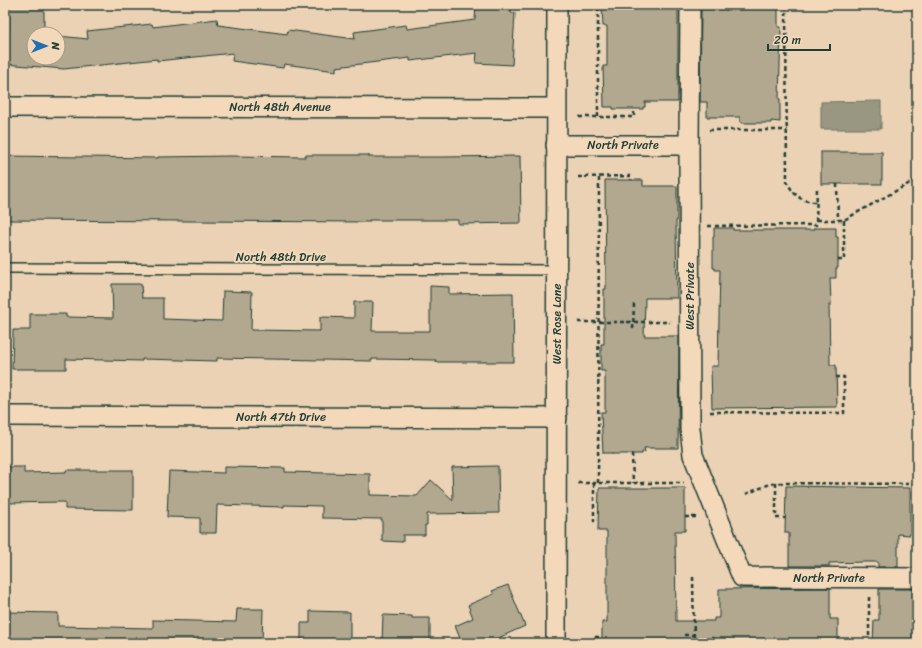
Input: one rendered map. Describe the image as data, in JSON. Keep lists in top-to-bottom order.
{
  "streets": {
    "street": [
      "North 48th Avenue",
      "North Private",
      "West Private",
      "West Rose Lane",
      "North 47th Drive"
    ],
    "lane": ["North 48th Drive"]
  },
  "crossings": [
    ["North 48th Avenue", "West Rose Lane"],
    ["North Private", "West Private"],
    ["North Private", "West Rose Lane"],
    ["North 48th Drive", "West Rose Lane"],
    ["West Rose Lane", "North 47th Drive"]
  ],
  "scale_bar": "20 m",
  "north": "right"
}
